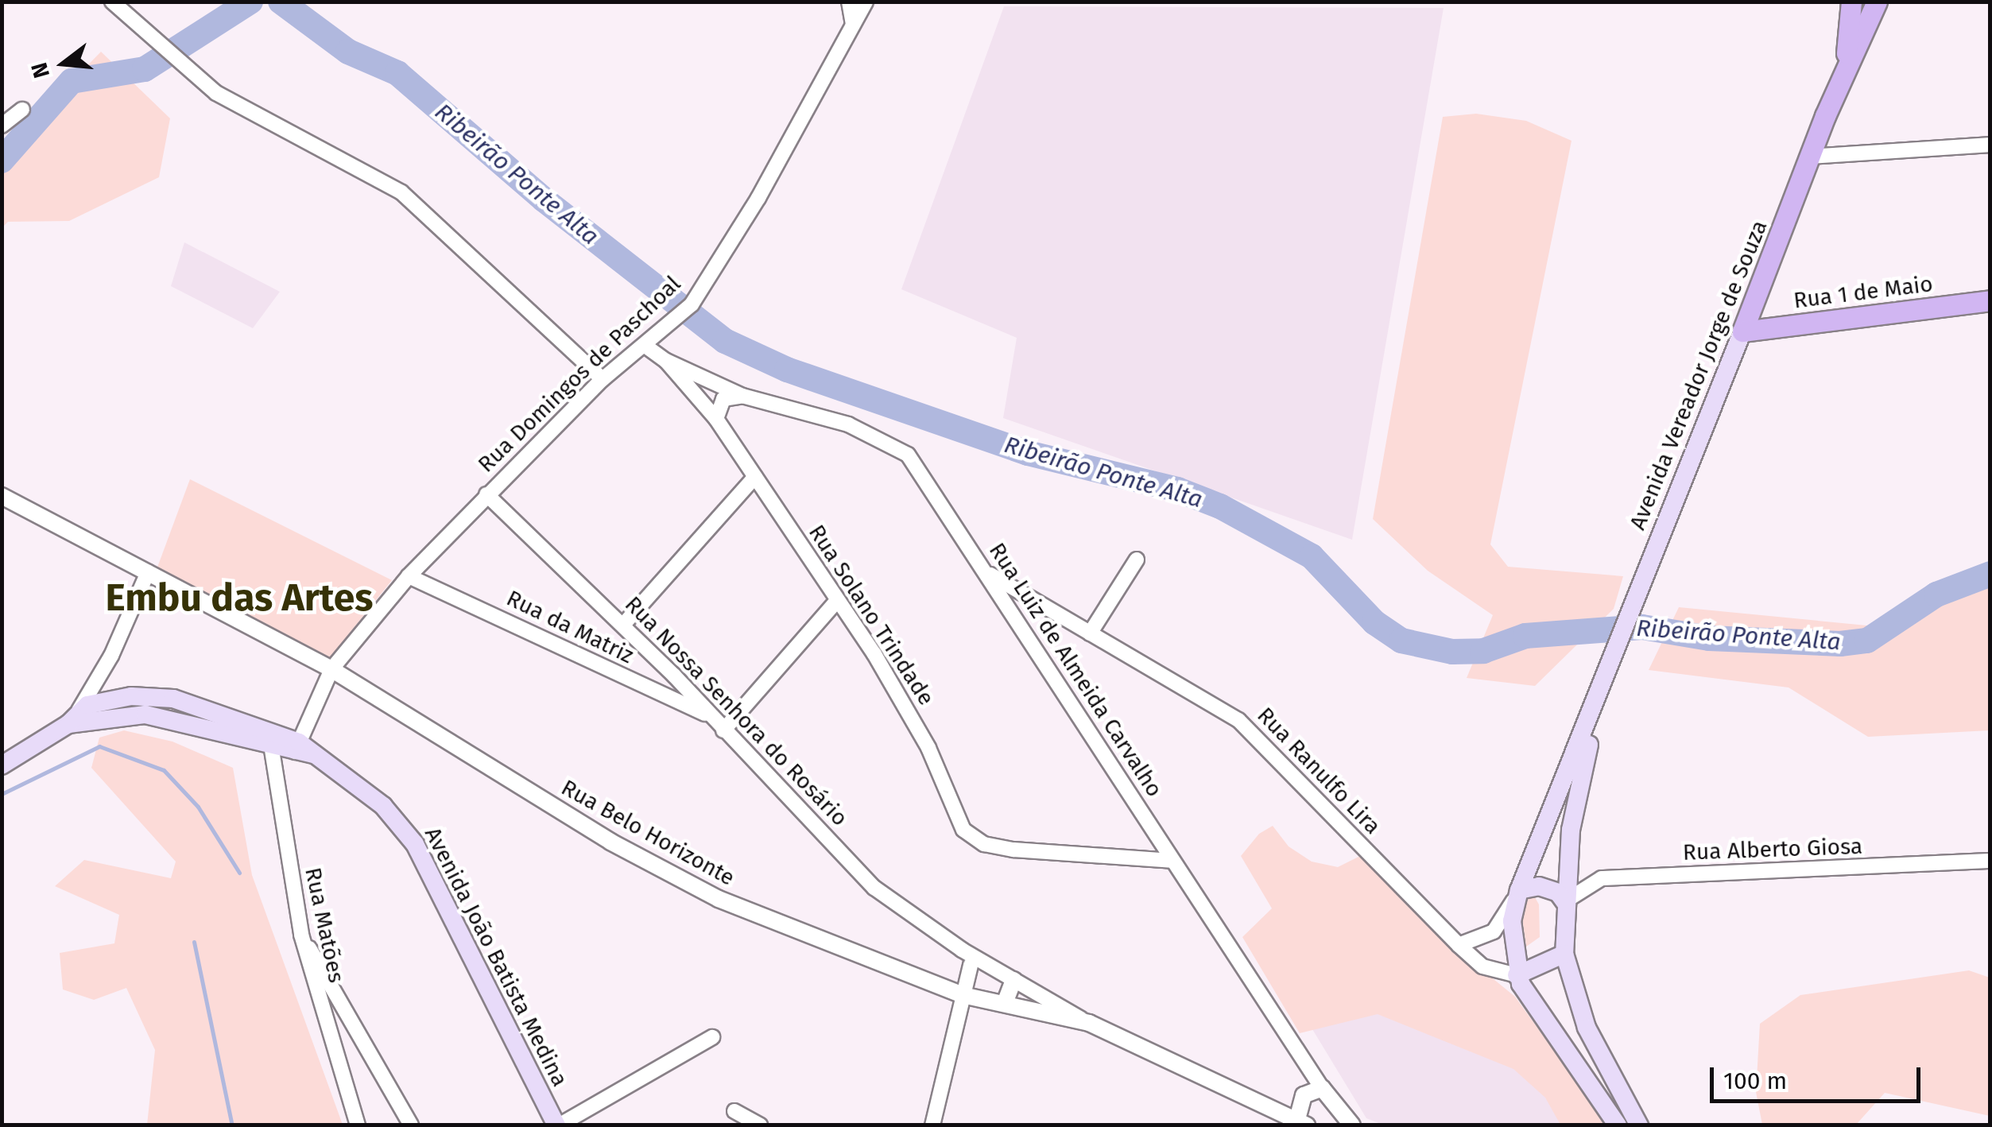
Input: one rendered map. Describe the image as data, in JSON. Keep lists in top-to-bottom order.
{
  "streets": {
    "main road": ["Rua 1 de Maio", "Avenida Vereador Jorge de Souza", "Avenida João Batista Medina"],
    "street": [
      "Rua Domingos de Paschoal",
      "Rua Solano Trindade",
      "Rua da Matriz",
      "Rua Luiz de Almeida Carvalho",
      "Rua Nossa Senhora do Rosário",
      "Rua Ranulfo Lira",
      "Rua Belo Horizonte",
      "Rua Alberto Giosa",
      "Rua Matões"
    ]
  },
  "crossings": [
    ["Rua 1 de Maio", "Avenida Vereador Jorge de Souza"],
    ["Rua Domingos de Paschoal", "Rua Solano Trindade"],
    ["Rua Domingos de Paschoal", "Rua da Matriz"],
    ["Rua Domingos de Paschoal", "Rua Nossa Senhora do Rosário"],
    ["Rua Domingos de Paschoal", "Rua Belo Horizonte"],
    ["Rua Domingos de Paschoal", "Rua Matões"],
    ["Rua Domingos de Paschoal", "Avenida João Batista Medina"],
    ["Avenida Vereador Jorge de Souza", "Rua Ranulfo Lira"],
    ["Avenida Vereador Jorge de Souza", "Rua Alberto Giosa"],
    ["Rua Solano Trindade", "Rua Luiz de Almeida Carvalho"],
    ["Rua da Matriz", "Rua Nossa Senhora do Rosário"],
    ["Rua Luiz de Almeida Carvalho", "Rua Ranulfo Lira"],
    ["Rua Nossa Senhora do Rosário", "Rua Belo Horizonte"],
    ["Rua Matões", "Avenida João Batista Medina"]
  ],
  "districts": ["Embu das Artes"],
  "water": ["Ribeirão Ponte Alta"],
  "scale_bar": "100 m",
  "north": "left"
}
